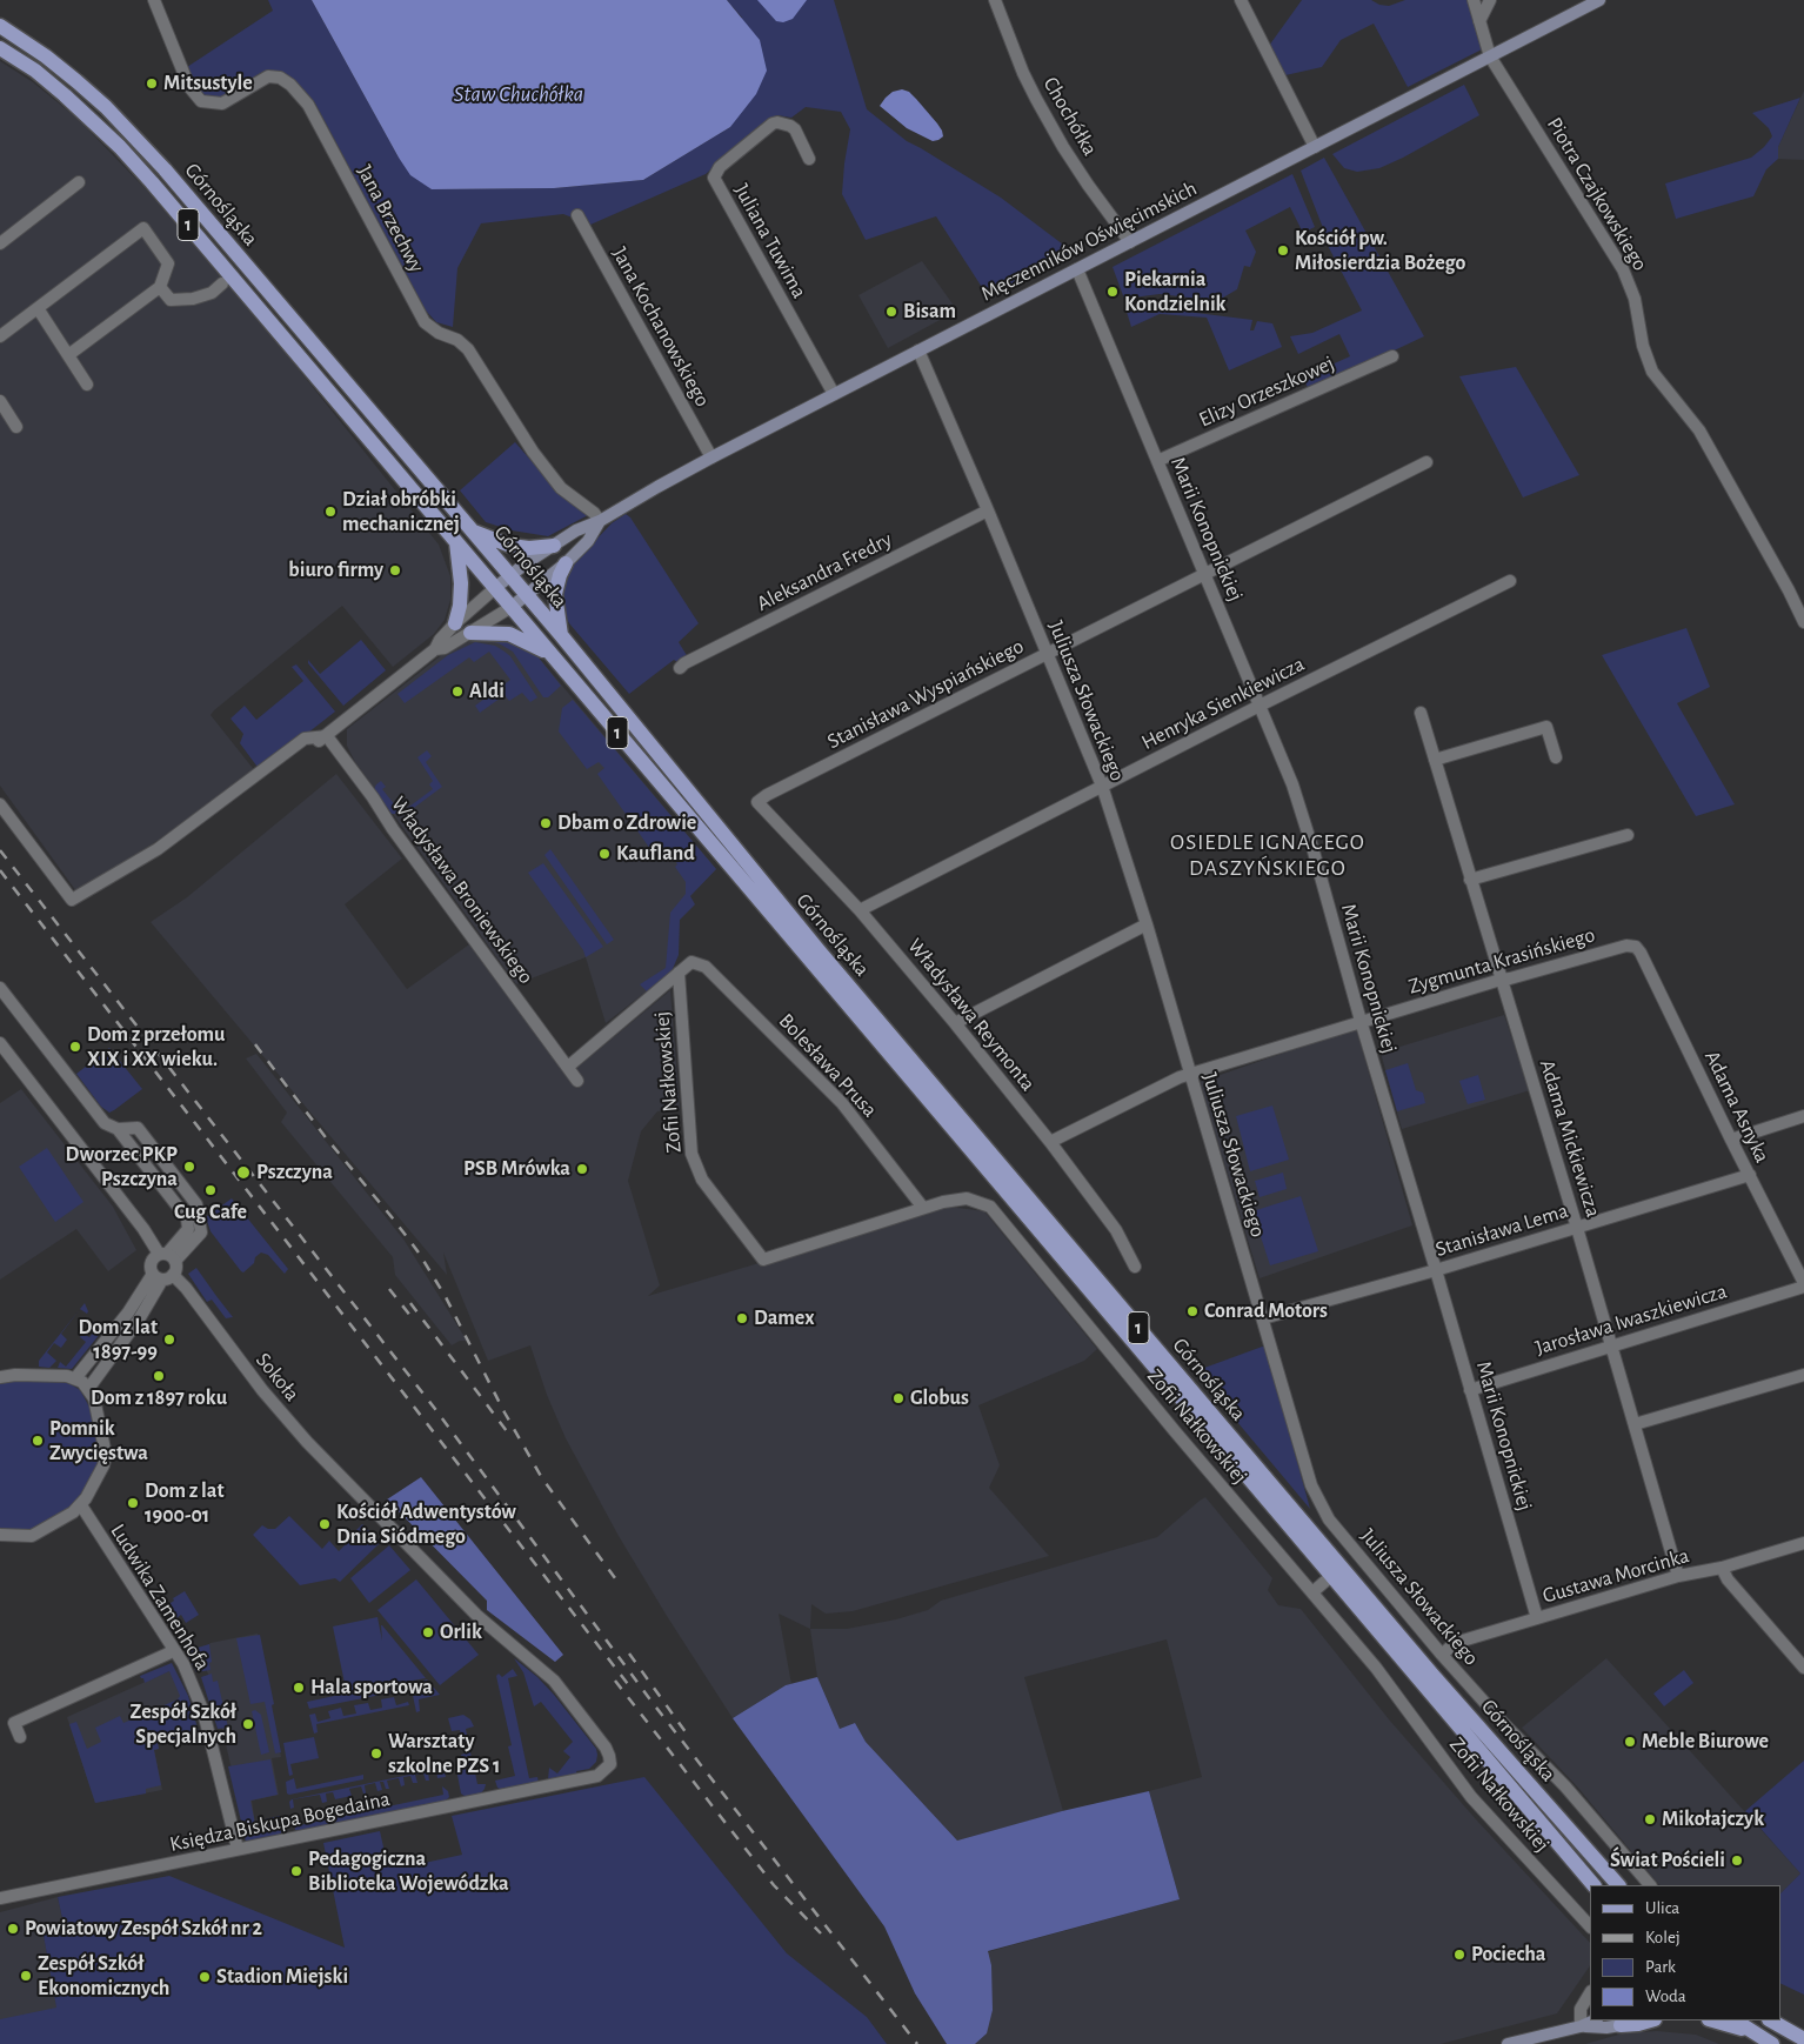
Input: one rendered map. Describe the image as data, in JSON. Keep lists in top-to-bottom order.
{
  "streets": {
    "main road": ["Górnośląska", "1", "Męczenników Oświęcimskich"],
    "street": [
      "Chochółka",
      "Piotra Czajkowskiego",
      "Jana Brzechwy",
      "Juliana Tuwima",
      "Jana Kochanowskiego",
      "Elizy Orzeszkowej",
      "Marii Konopnickiej",
      "Aleksandra Fredry",
      "Stanisława Wyspiańskiego",
      "Juliusza Słowackiego",
      "Henryka Sienkiewicza",
      "Władysława Broniewskiego",
      "Zygmunta Krasińskiego",
      "Władysława Reymonta",
      "Bolesława Prusa",
      "Zofii Nałkowskiej",
      "Adama Asnyka",
      "Adama Mickiewicza",
      "Stanisława Lema",
      "Jarosława Iwaszkiewicza",
      "Sokoła",
      "Gustawa Morcinka",
      "Ludwika Zamenhofa",
      "Księdza Biskupa Bogedaina"
    ]
  },
  "crossings": [
    ["Chochółka", "Męczenników Oświęcimskich"],
    ["Piotra Czajkowskiego", "Męczenników Oświęcimskich"],
    ["Górnośląska", "Męczenników Oświęcimskich"],
    ["Jana Brzechwy", "Męczenników Oświęcimskich"],
    ["Juliana Tuwima", "Męczenników Oświęcimskich"],
    ["Męczenników Oświęcimskich", "Jana Kochanowskiego"],
    ["Męczenników Oświęcimskich", "Marii Konopnickiej"],
    ["Męczenników Oświęcimskich", "Juliusza Słowackiego"],
    ["Męczenników Oświęcimskich", "Władysława Broniewskiego"],
    ["Elizy Orzeszkowej", "Marii Konopnickiej"],
    ["Marii Konopnickiej", "Stanisława Wyspiańskiego"],
    ["Marii Konopnickiej", "Henryka Sienkiewicza"],
    ["Marii Konopnickiej", "Zygmunta Krasińskiego"],
    ["Marii Konopnickiej", "Stanisława Lema"],
    ["Marii Konopnickiej", "Jarosława Iwaszkiewicza"],
    ["Marii Konopnickiej", "Gustawa Morcinka"],
    ["Aleksandra Fredry", "Juliusza Słowackiego"],
    ["Stanisława Wyspiańskiego", "Juliusza Słowackiego"],
    ["Stanisława Wyspiańskiego", "Władysława Reymonta"],
    ["Juliusza Słowackiego", "Henryka Sienkiewicza"],
    ["Juliusza Słowackiego", "Zygmunta Krasińskiego"],
    ["Juliusza Słowackiego", "Stanisława Lema"],
    ["Juliusza Słowackiego", "Gustawa Morcinka"],
    ["Henryka Sienkiewicza", "Władysława Reymonta"],
    ["Zygmunta Krasińskiego", "Władysława Reymonta"],
    ["Zygmunta Krasińskiego", "Adama Asnyka"],
    ["Zygmunta Krasińskiego", "Adama Mickiewicza"],
    ["Bolesława Prusa", "Zofii Nałkowskiej"],
    ["Adama Asnyka", "Stanisława Lema"],
    ["Adama Asnyka", "Jarosława Iwaszkiewicza"],
    ["Adama Mickiewicza", "Stanisława Lema"],
    ["Adama Mickiewicza", "Jarosława Iwaszkiewicza"],
    ["Adama Mickiewicza", "Gustawa Morcinka"],
    ["Sokoła", "Księdza Biskupa Bogedaina"],
    ["Ludwika Zamenhofa", "Księdza Biskupa Bogedaina"]
  ],
  "districts": ["OSIEDLE IGNACEGO DASZYŃSKIEGO"],
  "water": ["Staw Chuchółka"],
  "places": [
    "Mitsustyle",
    "Kościół pw. Miłosierdzia Bożego",
    "Piekarnia Kondzielnik",
    "Bisam",
    "Dział obróbki mechanicznej",
    "biuro firmy",
    "Aldi",
    "Dbam o Zdrowie",
    "Kaufland",
    "Dom z przełomu XIX i XX wieku.",
    "Dworzec PKP Pszczyna",
    "PSB Mrówka",
    "Pszczyna",
    "Cug Cafe",
    "Conrad Motors",
    "Damex",
    "Dom z lat 1897-99",
    "Dom z 1897 roku",
    "Globus",
    "Pomnik Zwycięstwa",
    "Dom z lat 1900-01",
    "Kościół Adwentystów Dnia Siódmego",
    "Orlik",
    "Hala sportowa",
    "Zespół Szkół Specjalnych",
    "Meble Biurowe",
    "Warsztaty szkolne PZS 1",
    "Mikołajczyk",
    "Świat Pościeli",
    "Pedagogiczna Biblioteka Wojewódzka",
    "Powiatowy Zespół Szkół nr 2",
    "Pociecha",
    "Zespół Szkół Ekonomicznych",
    "Stadion Miejski"
  ],
  "legend": [
    "Ulica",
    "Kolej",
    "Park",
    "Woda"
  ]
}
